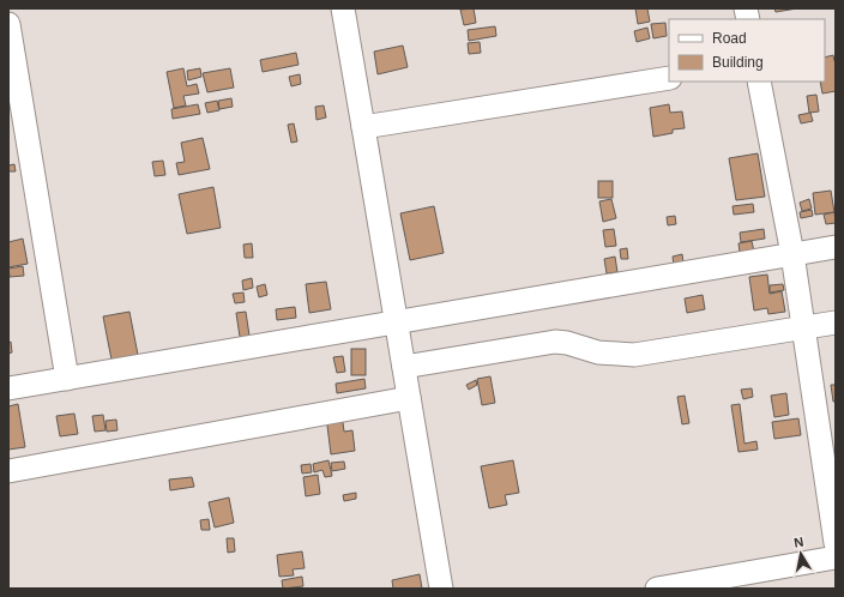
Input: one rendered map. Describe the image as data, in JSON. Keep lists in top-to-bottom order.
{
  "legend": ["Road", "Building"],
  "north": "top"
}
